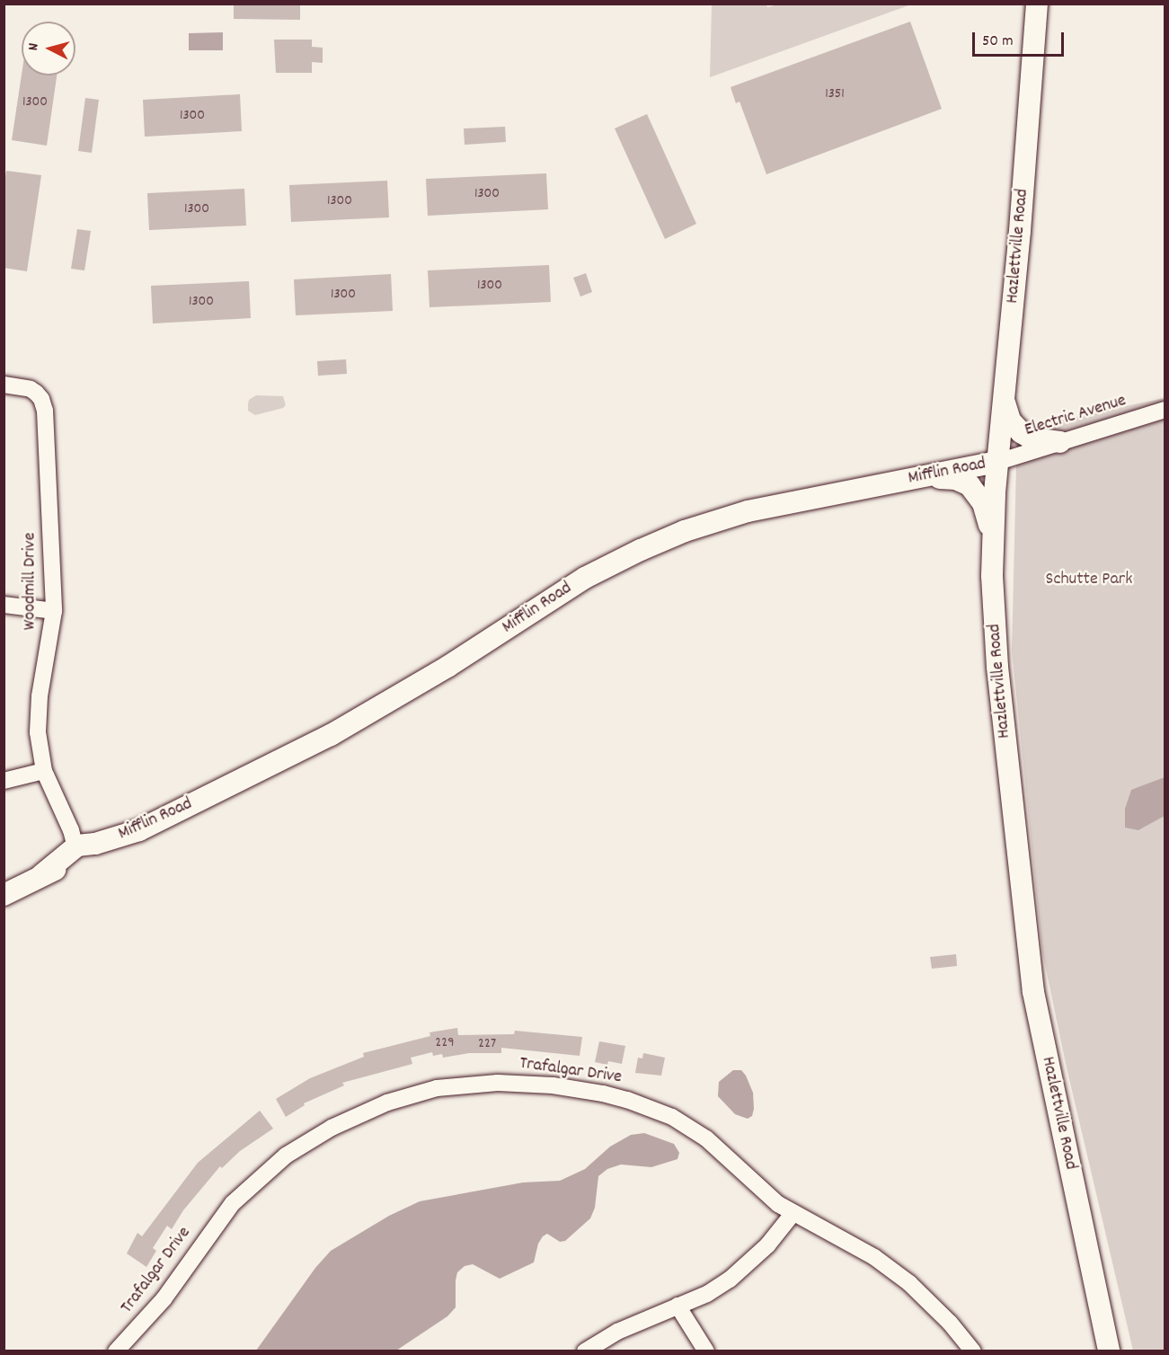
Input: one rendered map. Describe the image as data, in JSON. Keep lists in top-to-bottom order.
{
  "streets": {
    "main road": ["Hazlettville Road", "Mifflin Road"],
    "street": ["Electric Avenue", "Woodmill Drive", "Trafalgar Drive"]
  },
  "crossings": [
    ["Hazlettville Road", "Electric Avenue"],
    ["Hazlettville Road", "Mifflin Road"],
    ["Electric Avenue", "Mifflin Road"],
    ["Mifflin Road", "Woodmill Drive"]
  ],
  "parks": ["Schutte Park"],
  "house_numbers": [
    "1351",
    "1300",
    "1300",
    "1300",
    "1300",
    "1300",
    "1300",
    "1300",
    "1300",
    "229",
    "227"
  ],
  "scale_bar": "50 m",
  "north": "left"
}
